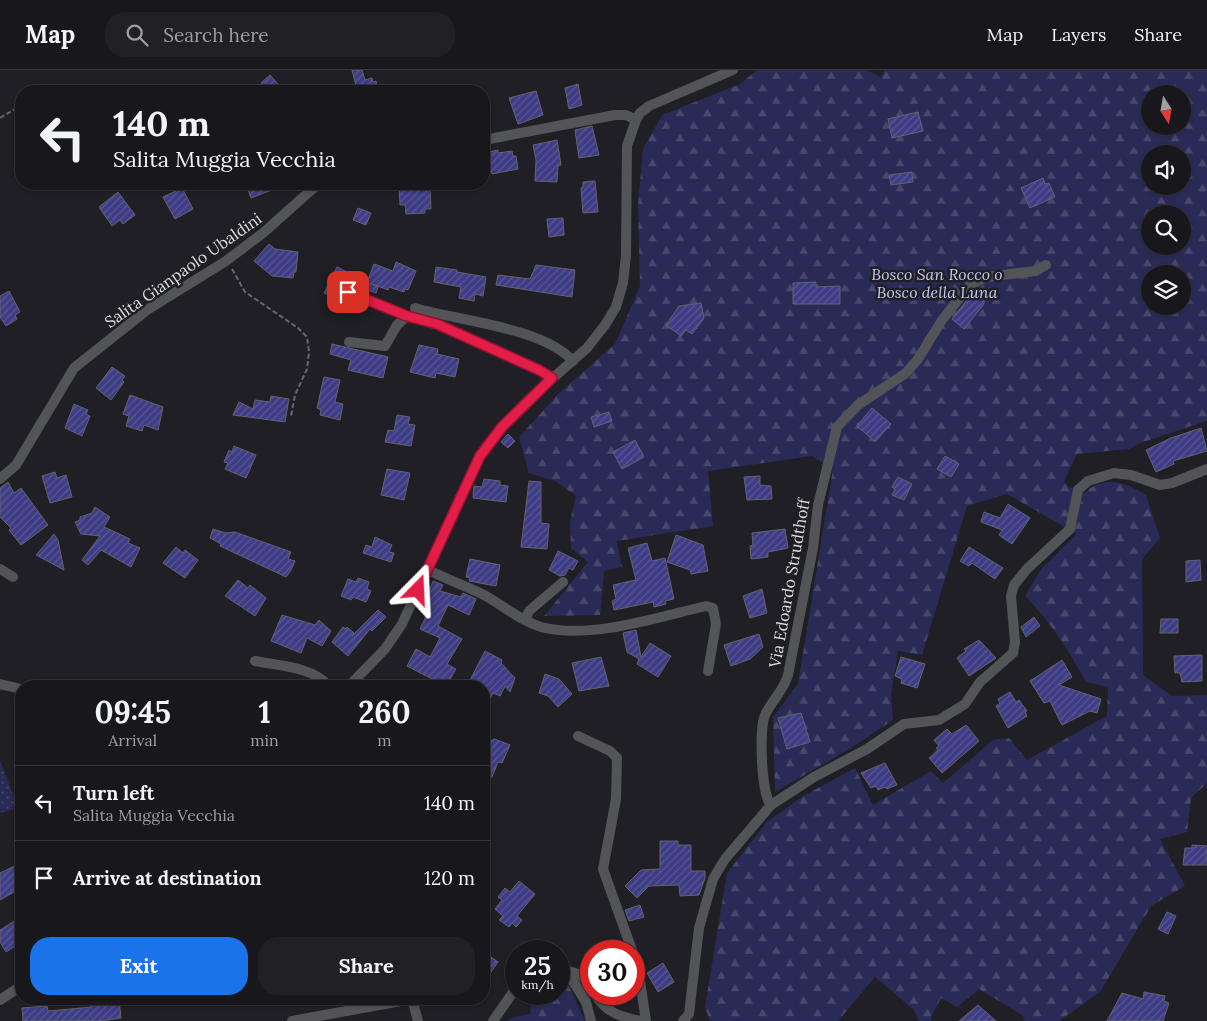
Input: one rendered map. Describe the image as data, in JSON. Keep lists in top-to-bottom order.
{
  "streets": {
    "street": ["Salita Gianpaolo Ubaldini", "Via Edoardo Strudthoff"]
  },
  "parks": ["Bosco San Rocco o Bosco della Luna"],
  "north": "bottom",
  "page": {
    "header": "Map",
    "search": "Search here",
    "nav": ["Map", "Layers", "Share"],
    "turn": ["140 m", "Salita Muggia Vecchia"],
    "eta": [
      "09:45",
      "Arrival",
      "1",
      "min",
      "260",
      "m"
    ],
    "list": [
      {
        "name": "Turn left",
        "note": "Salita Muggia Vecchia",
        "value": "140 m"
      },
      {
        "name": "Arrive at destination",
        "value": "120 m"
      }
    ],
    "buttons": ["Exit", "Share"],
    "speed": "25 km/h",
    "limit": "30"
  }
}
